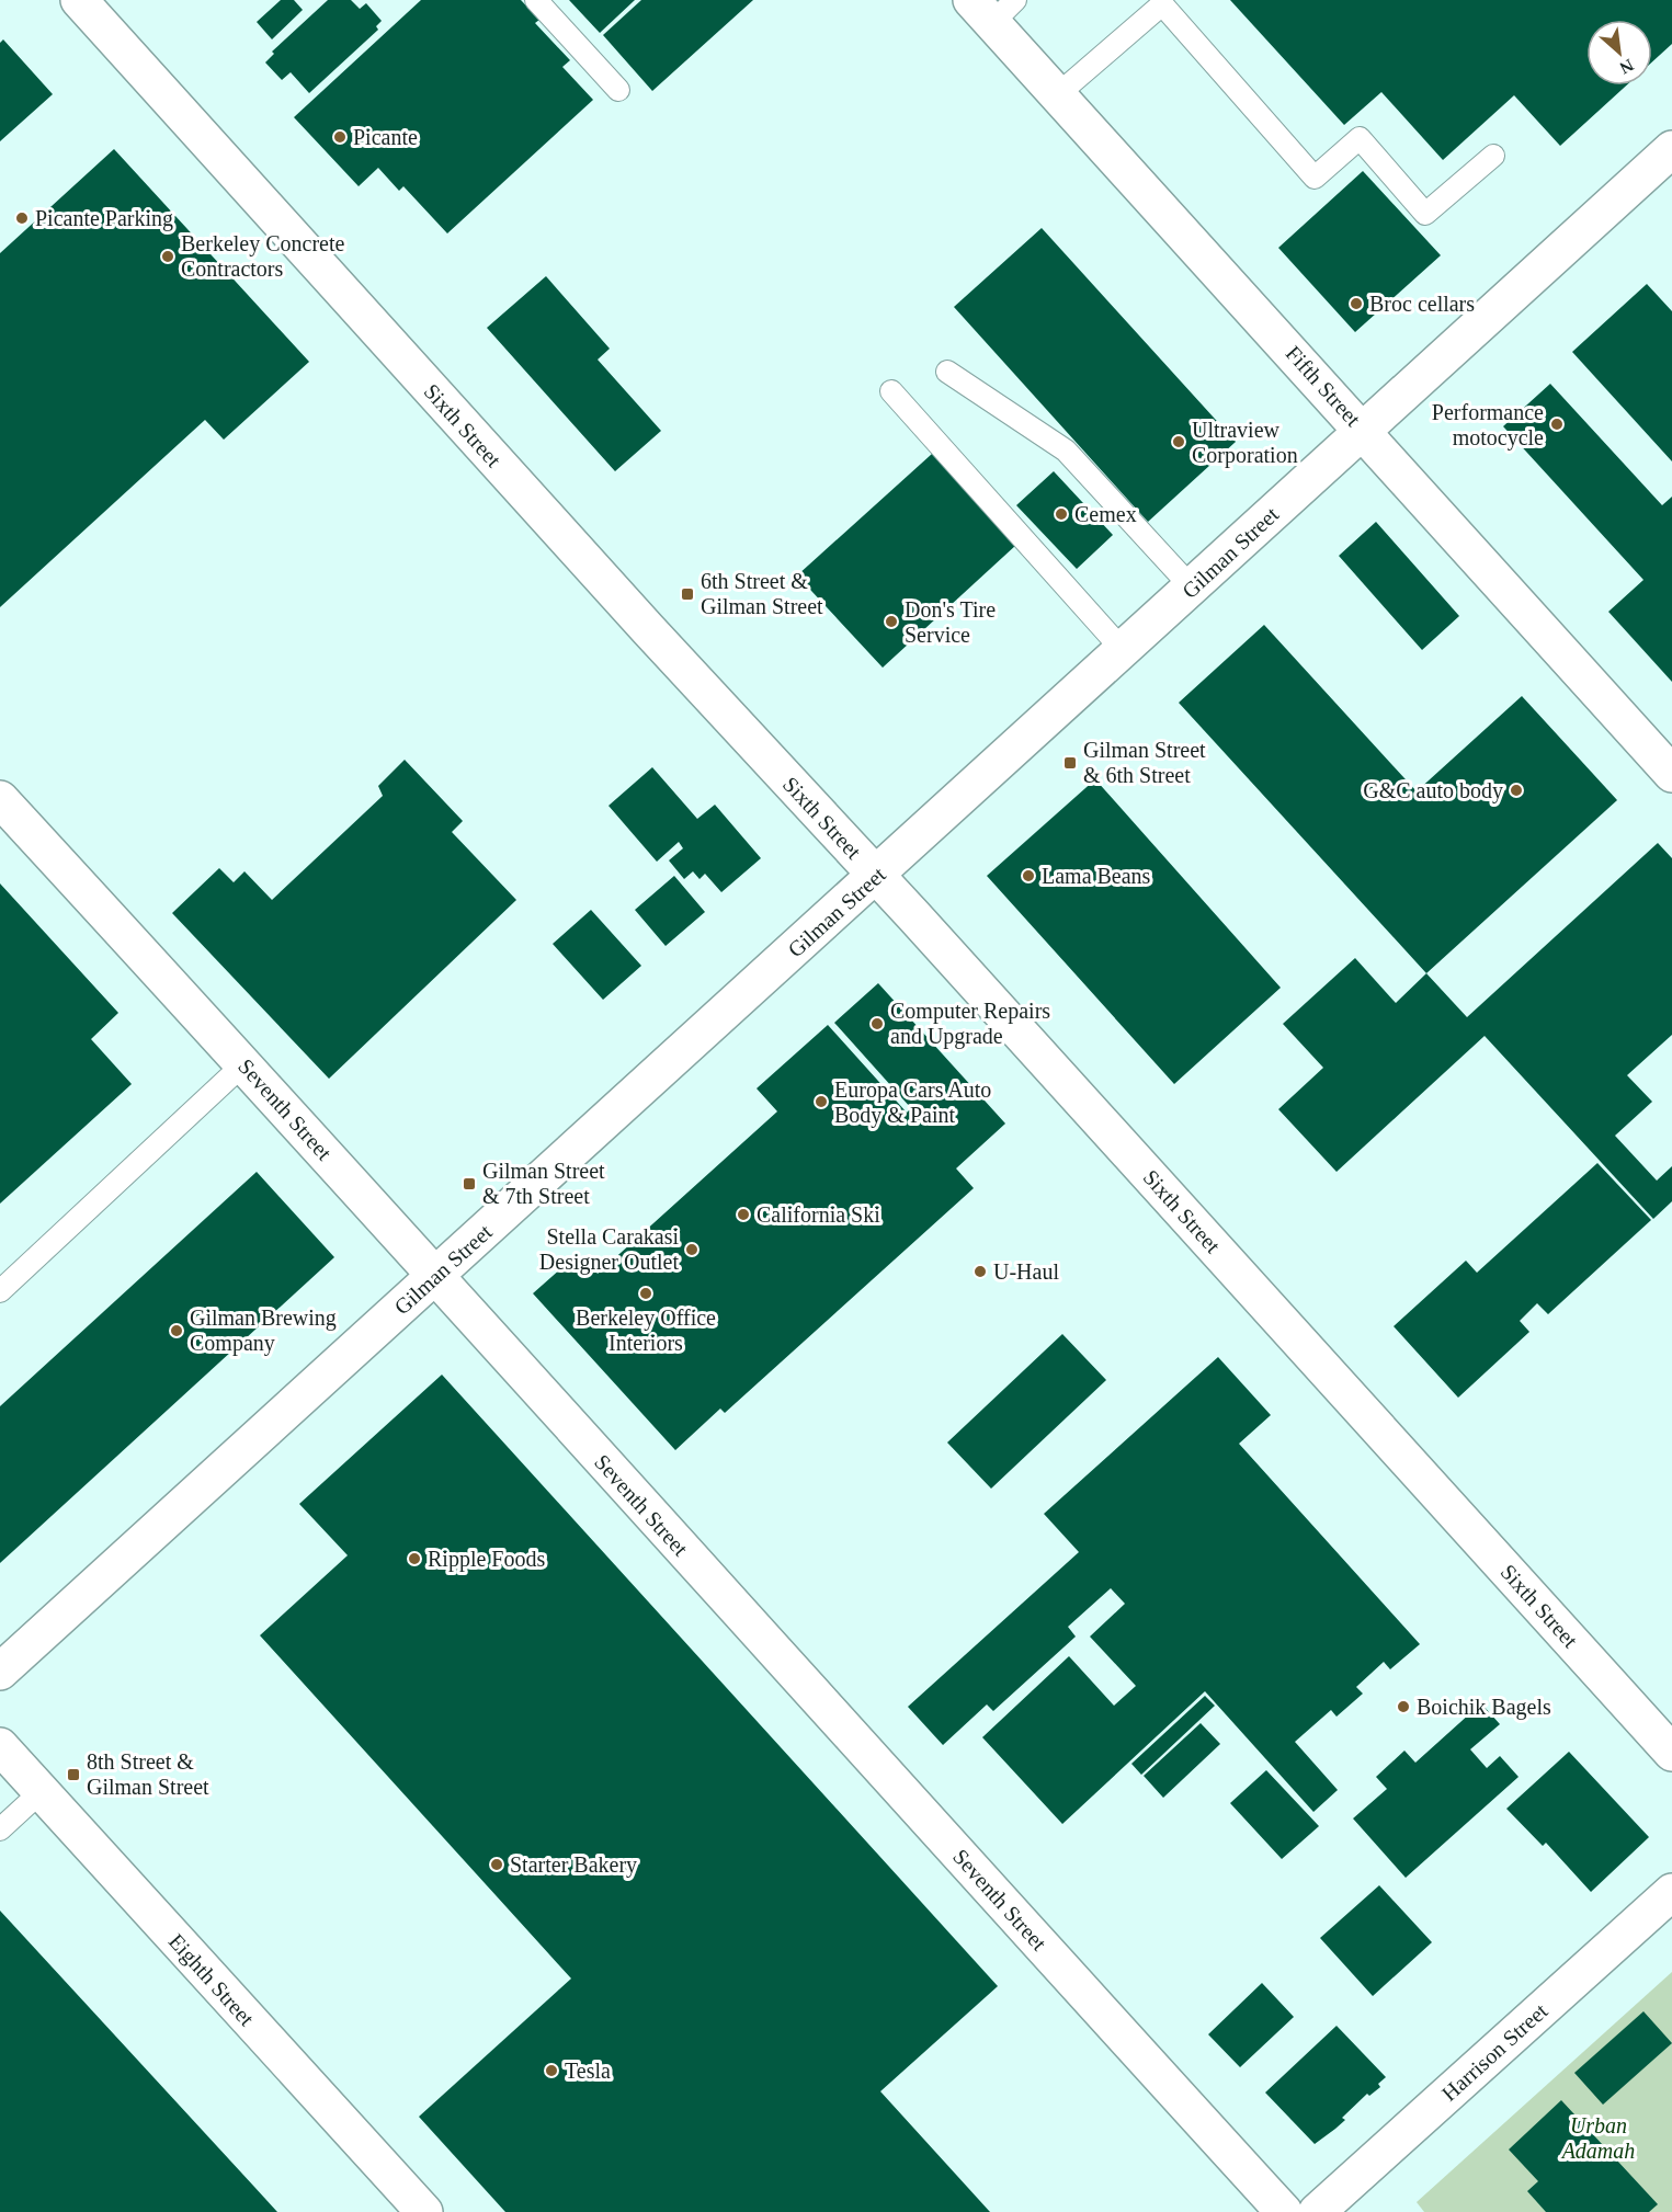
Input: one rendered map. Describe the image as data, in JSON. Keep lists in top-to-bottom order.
{
  "streets": {
    "street": [
      "Fifth Street",
      "Sixth Street",
      "Gilman Street",
      "Seventh Street",
      "Eighth Street",
      "Harrison Street"
    ]
  },
  "crossings": [
    ["Fifth Street", "Gilman Street"],
    ["Sixth Street", "Gilman Street"],
    ["Gilman Street", "Seventh Street"]
  ],
  "parks": ["Urban Adamah"],
  "places": {
    "other": [
      "Picante",
      "Picante Parking",
      "Berkeley Concrete Contractors",
      "Broc cellars",
      "Performance motocycle",
      "Ultraview Corporation",
      "Cemex",
      "Don's Tire Service",
      "G&C auto body",
      "Lama Beans",
      "Computer Repairs and Upgrade",
      "Europa Cars Auto Body & Paint",
      "California Ski",
      "Stella Carakasi Designer Outlet",
      "U-Haul",
      "Berkeley Office Interiors",
      "Gilman Brewing Company",
      "Ripple Foods",
      "Boichik Bagels",
      "Starter Bakery",
      "Tesla"
    ],
    "transit": [
      "6th Street & Gilman Street",
      "Gilman Street & 6th Street",
      "Gilman Street & 7th Street",
      "8th Street & Gilman Street"
    ]
  },
  "north": "bottom right"
}
